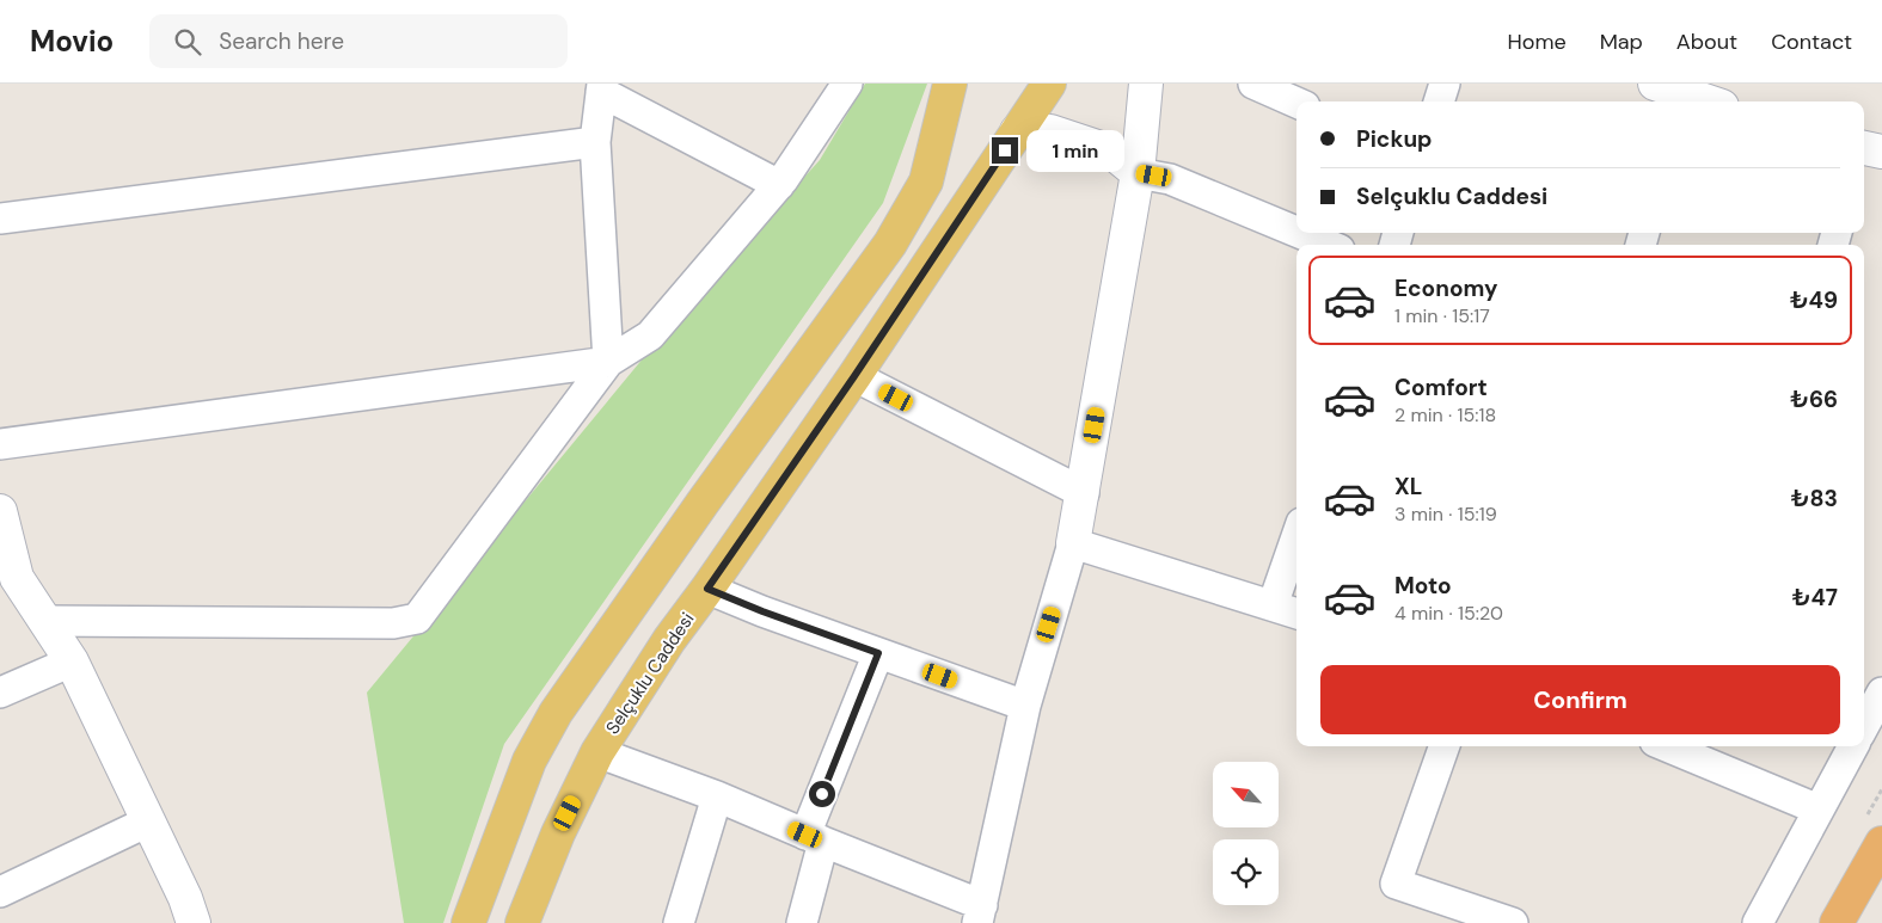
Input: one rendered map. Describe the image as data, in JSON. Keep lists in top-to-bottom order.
{
  "streets": {
    "main road": ["Selçuklu Caddesi"]
  },
  "north": "top left",
  "page": {
    "header": "Movio",
    "search": "Search here",
    "nav": [
      "Home",
      "Map",
      "About",
      "Contact"
    ],
    "banner": ["Pickup", "Selçuklu Caddesi"],
    "bubble": "1 min",
    "list": [
      {
        "name": "Economy",
        "note": "1 min · 15:17",
        "value": "₺49"
      },
      {
        "name": "Comfort",
        "note": "2 min · 15:18",
        "value": "₺66"
      },
      {
        "name": "XL",
        "note": "3 min · 15:19",
        "value": "₺83"
      },
      {
        "name": "Moto",
        "note": "4 min · 15:20",
        "value": "₺47"
      }
    ],
    "buttons": "Confirm"
  }
}
